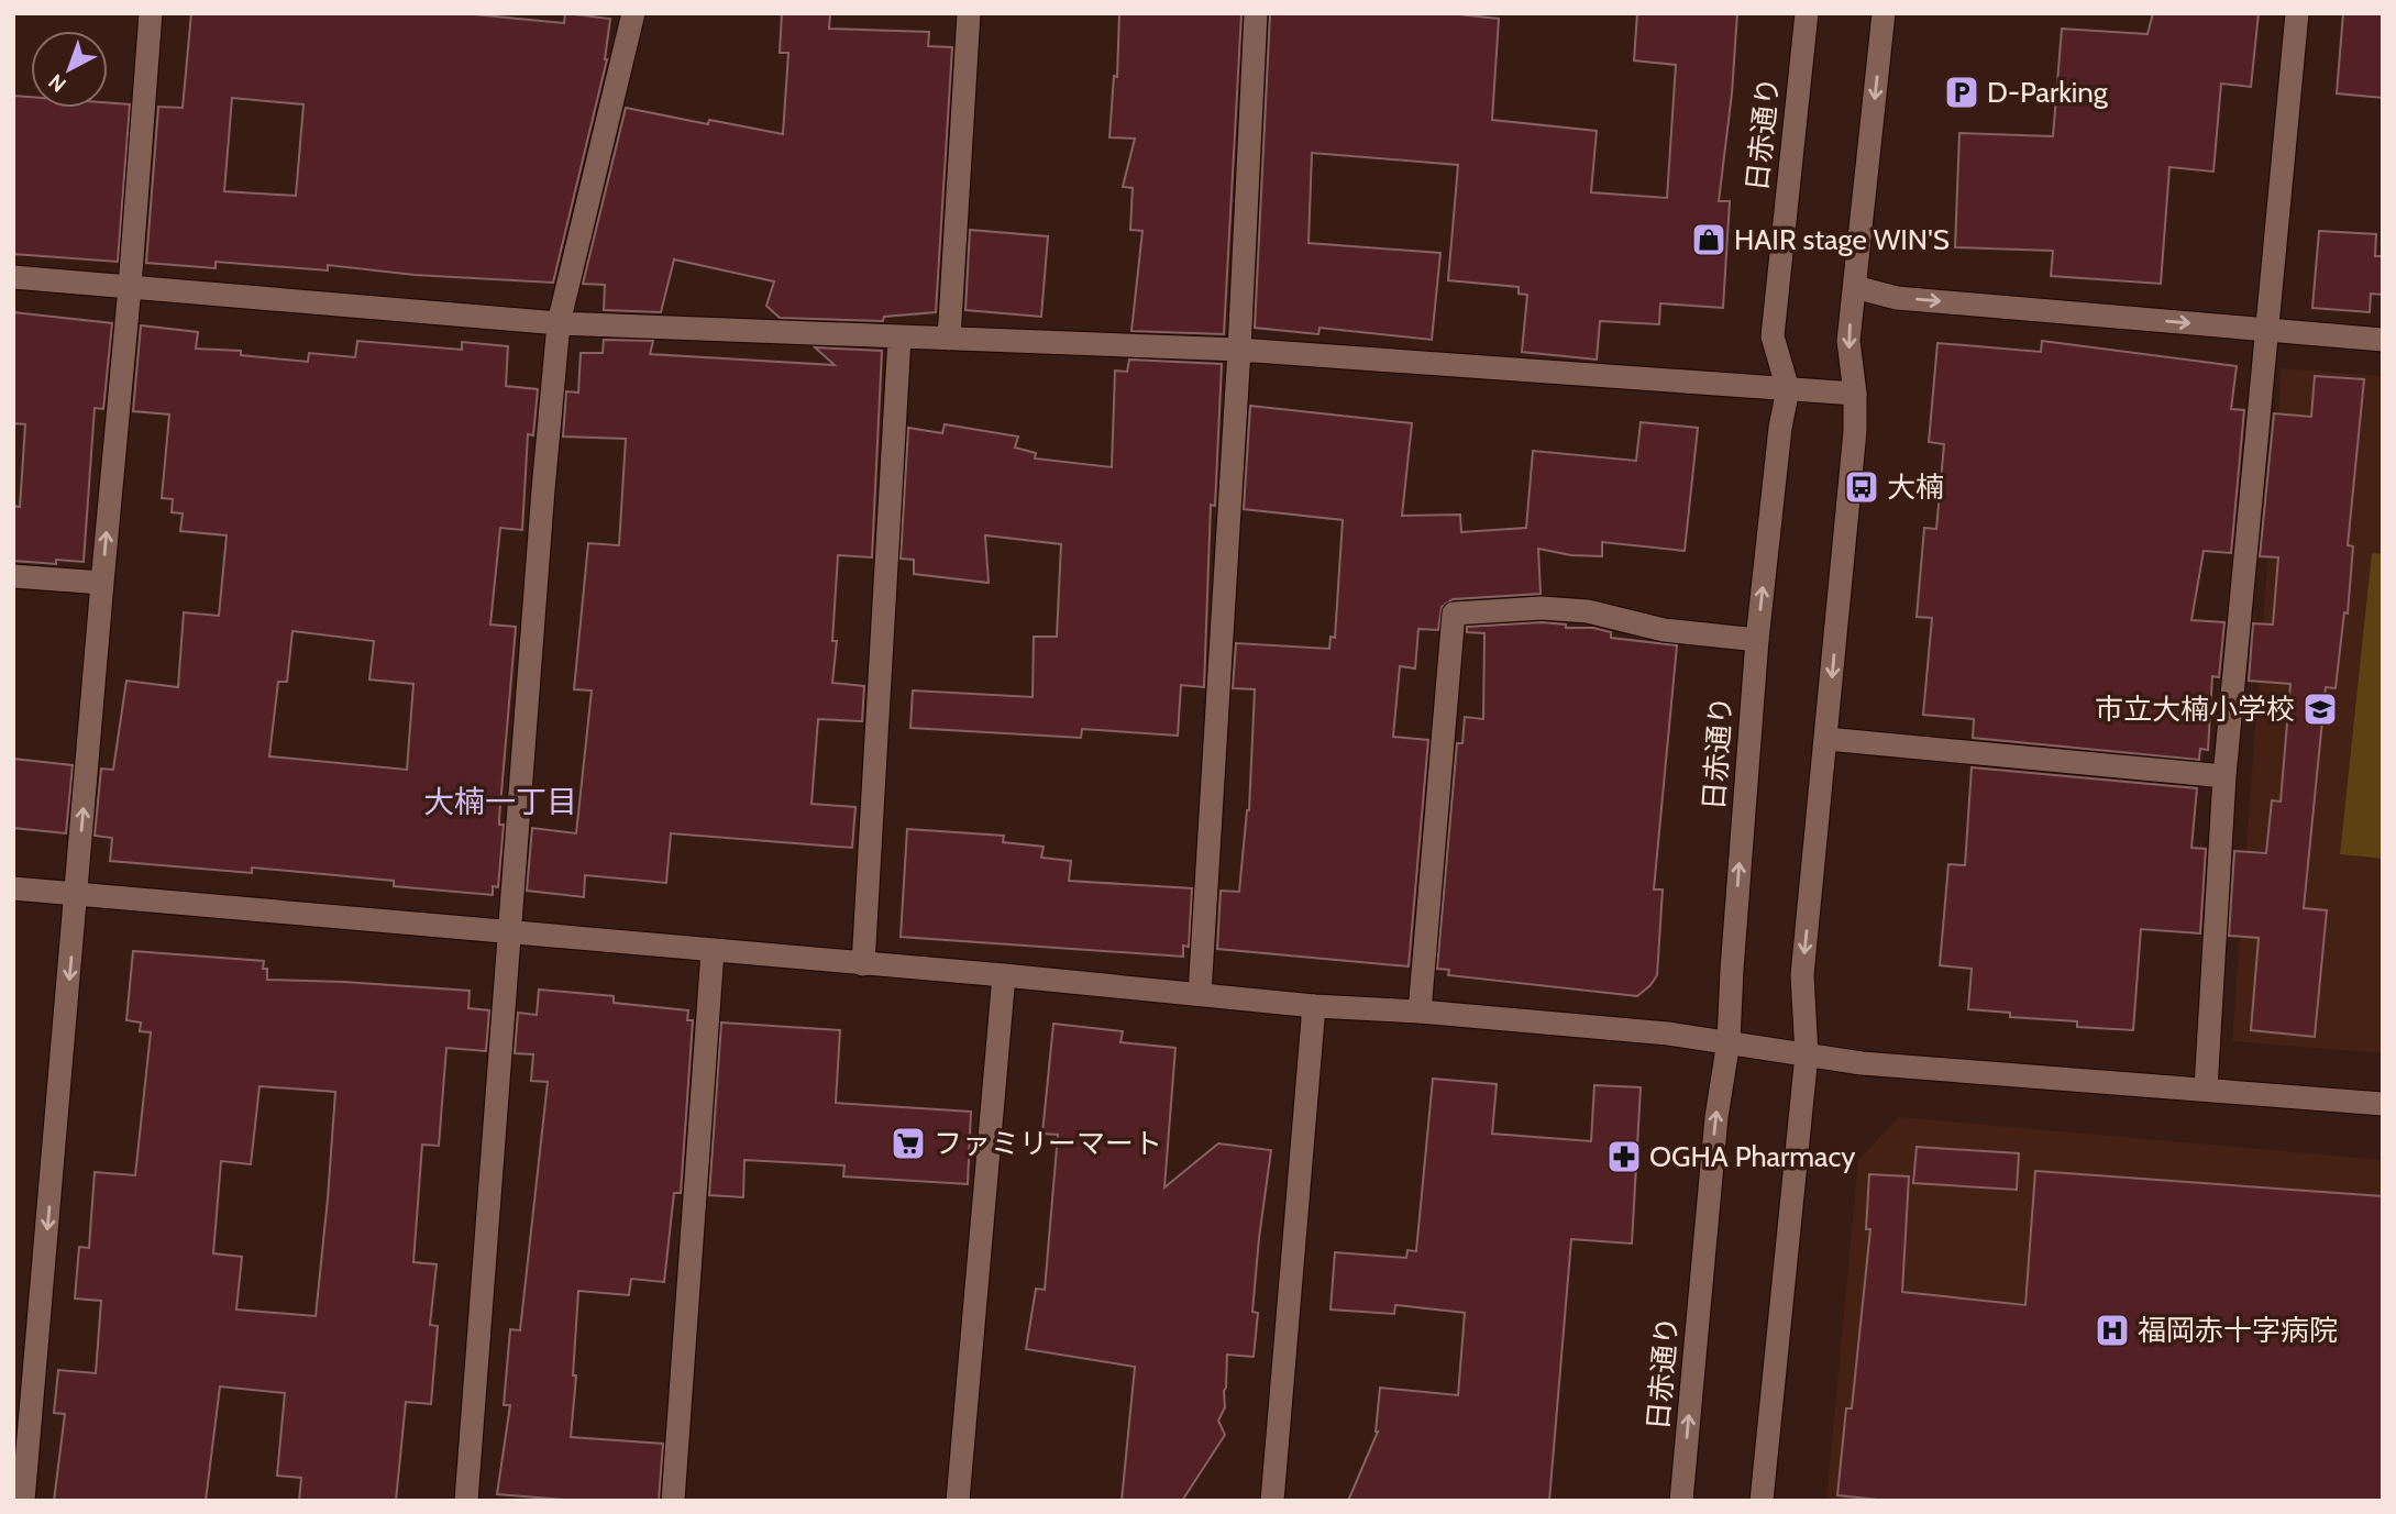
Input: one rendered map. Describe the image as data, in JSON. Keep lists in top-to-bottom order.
{
  "streets": {
    "street": ["日赤通り"]
  },
  "districts": ["大楠一丁目"],
  "places": {
    "parking": ["D-Parking"],
    "shop": ["HAIR stage WIN'S"],
    "bus stop": ["大楠"],
    "school or university": ["市立大楠小学校"],
    "supermarket": ["ファミリーマート"],
    "pharmacy": ["OGHA Pharmacy"],
    "hospital": ["福岡赤十字病院"]
  },
  "north": "bottom left"
}
